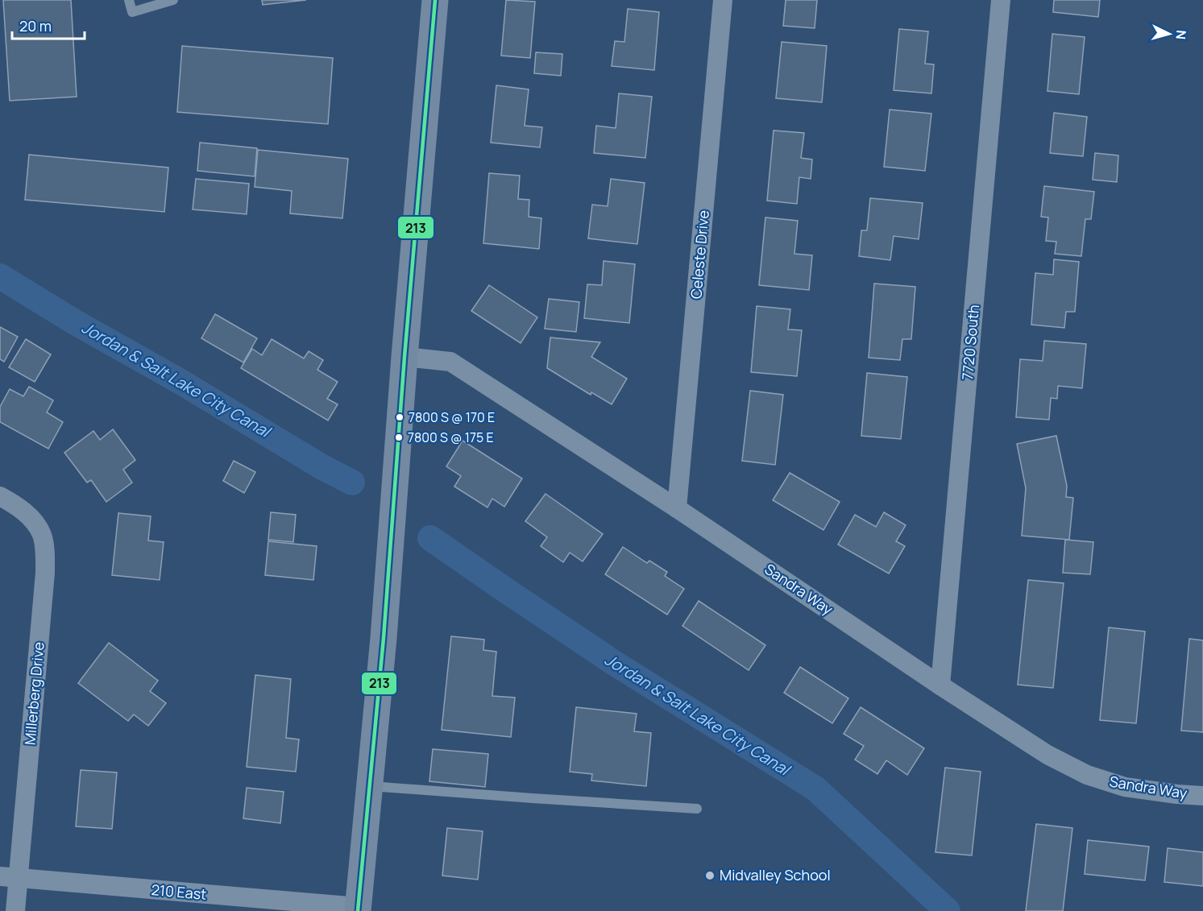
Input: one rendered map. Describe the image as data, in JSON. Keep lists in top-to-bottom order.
{
  "streets": {
    "street": [
      "Celeste Drive",
      "7720 South",
      "Sandra Way",
      "Millerberg Drive",
      "210 East"
    ]
  },
  "crossings": [
    ["Celeste Drive", "Sandra Way"],
    ["7720 South", "Sandra Way"],
    ["Millerberg Drive", "210 East"]
  ],
  "water": ["Jordan & Salt Lake City Canal"],
  "places": ["7800 S @ 170 E", "7800 S @ 175 E", "Midvalley School"],
  "lines": ["transit line 213"],
  "scale_bar": "20 m",
  "north": "right"
}
